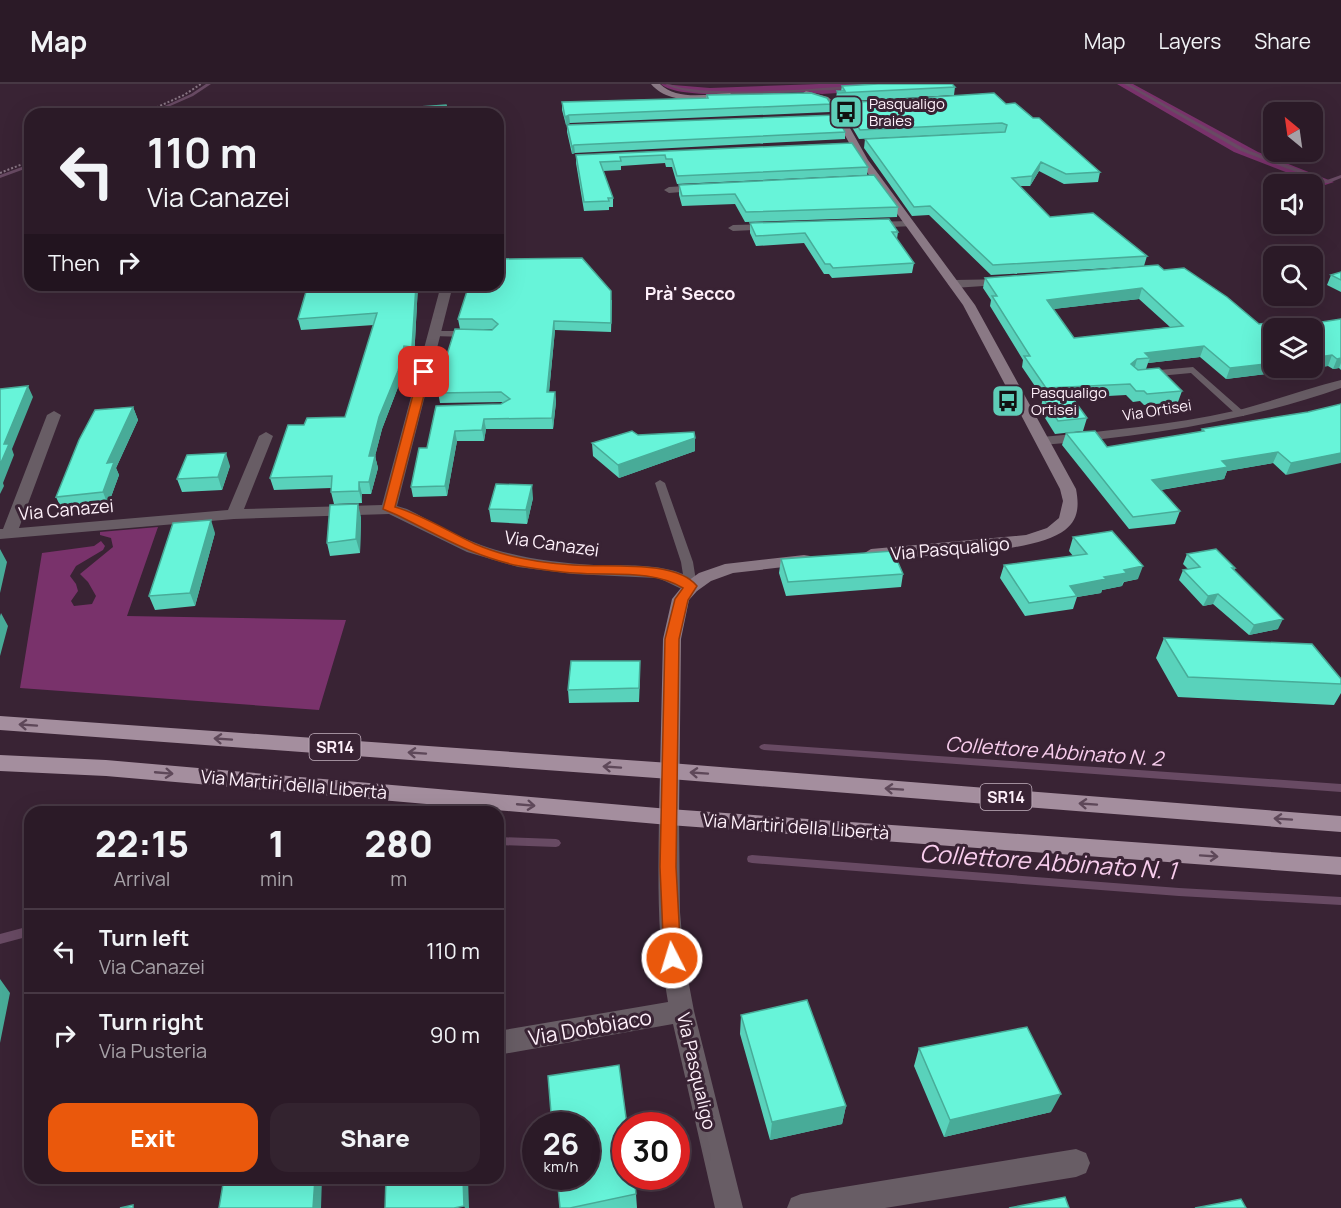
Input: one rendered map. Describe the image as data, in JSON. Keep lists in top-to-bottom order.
{
  "streets": {
    "main road": ["SR14", "Via Martiri della Libertà"],
    "street": [
      "Via Ortisei",
      "Via Canazei",
      "Via Pasqualigo",
      "Via Dobbiaco"
    ]
  },
  "crossings": [
    ["Via Ortisei", "Via Pasqualigo"],
    ["Via Canazei", "Via Pasqualigo"],
    ["Via Pasqualigo", "SR14"],
    ["Via Pasqualigo", "Via Martiri della Libertà"],
    ["Via Pasqualigo", "Via Dobbiaco"]
  ],
  "districts": ["Prà' Secco"],
  "water": ["Collettore Abbinato N. 2", "Collettore Abbinato N. 1"],
  "places": {
    "bus stop": ["Pasqualigo Braies", "Pasqualigo Ortisei"]
  },
  "north": "top left",
  "page": {
    "header": "Map",
    "nav": ["Map", "Layers", "Share"],
    "turn": ["110 m", "Via Canazei"],
    "then": "Then",
    "eta": [
      "22:15",
      "Arrival",
      "1",
      "min",
      "280",
      "m"
    ],
    "list": [
      {
        "name": "Turn left",
        "note": "Via Canazei",
        "value": "110 m"
      },
      {
        "name": "Turn right",
        "note": "Via Pusteria",
        "value": "90 m"
      }
    ],
    "buttons": ["Exit", "Share"],
    "speed": "26 km/h",
    "limit": "30"
  }
}
